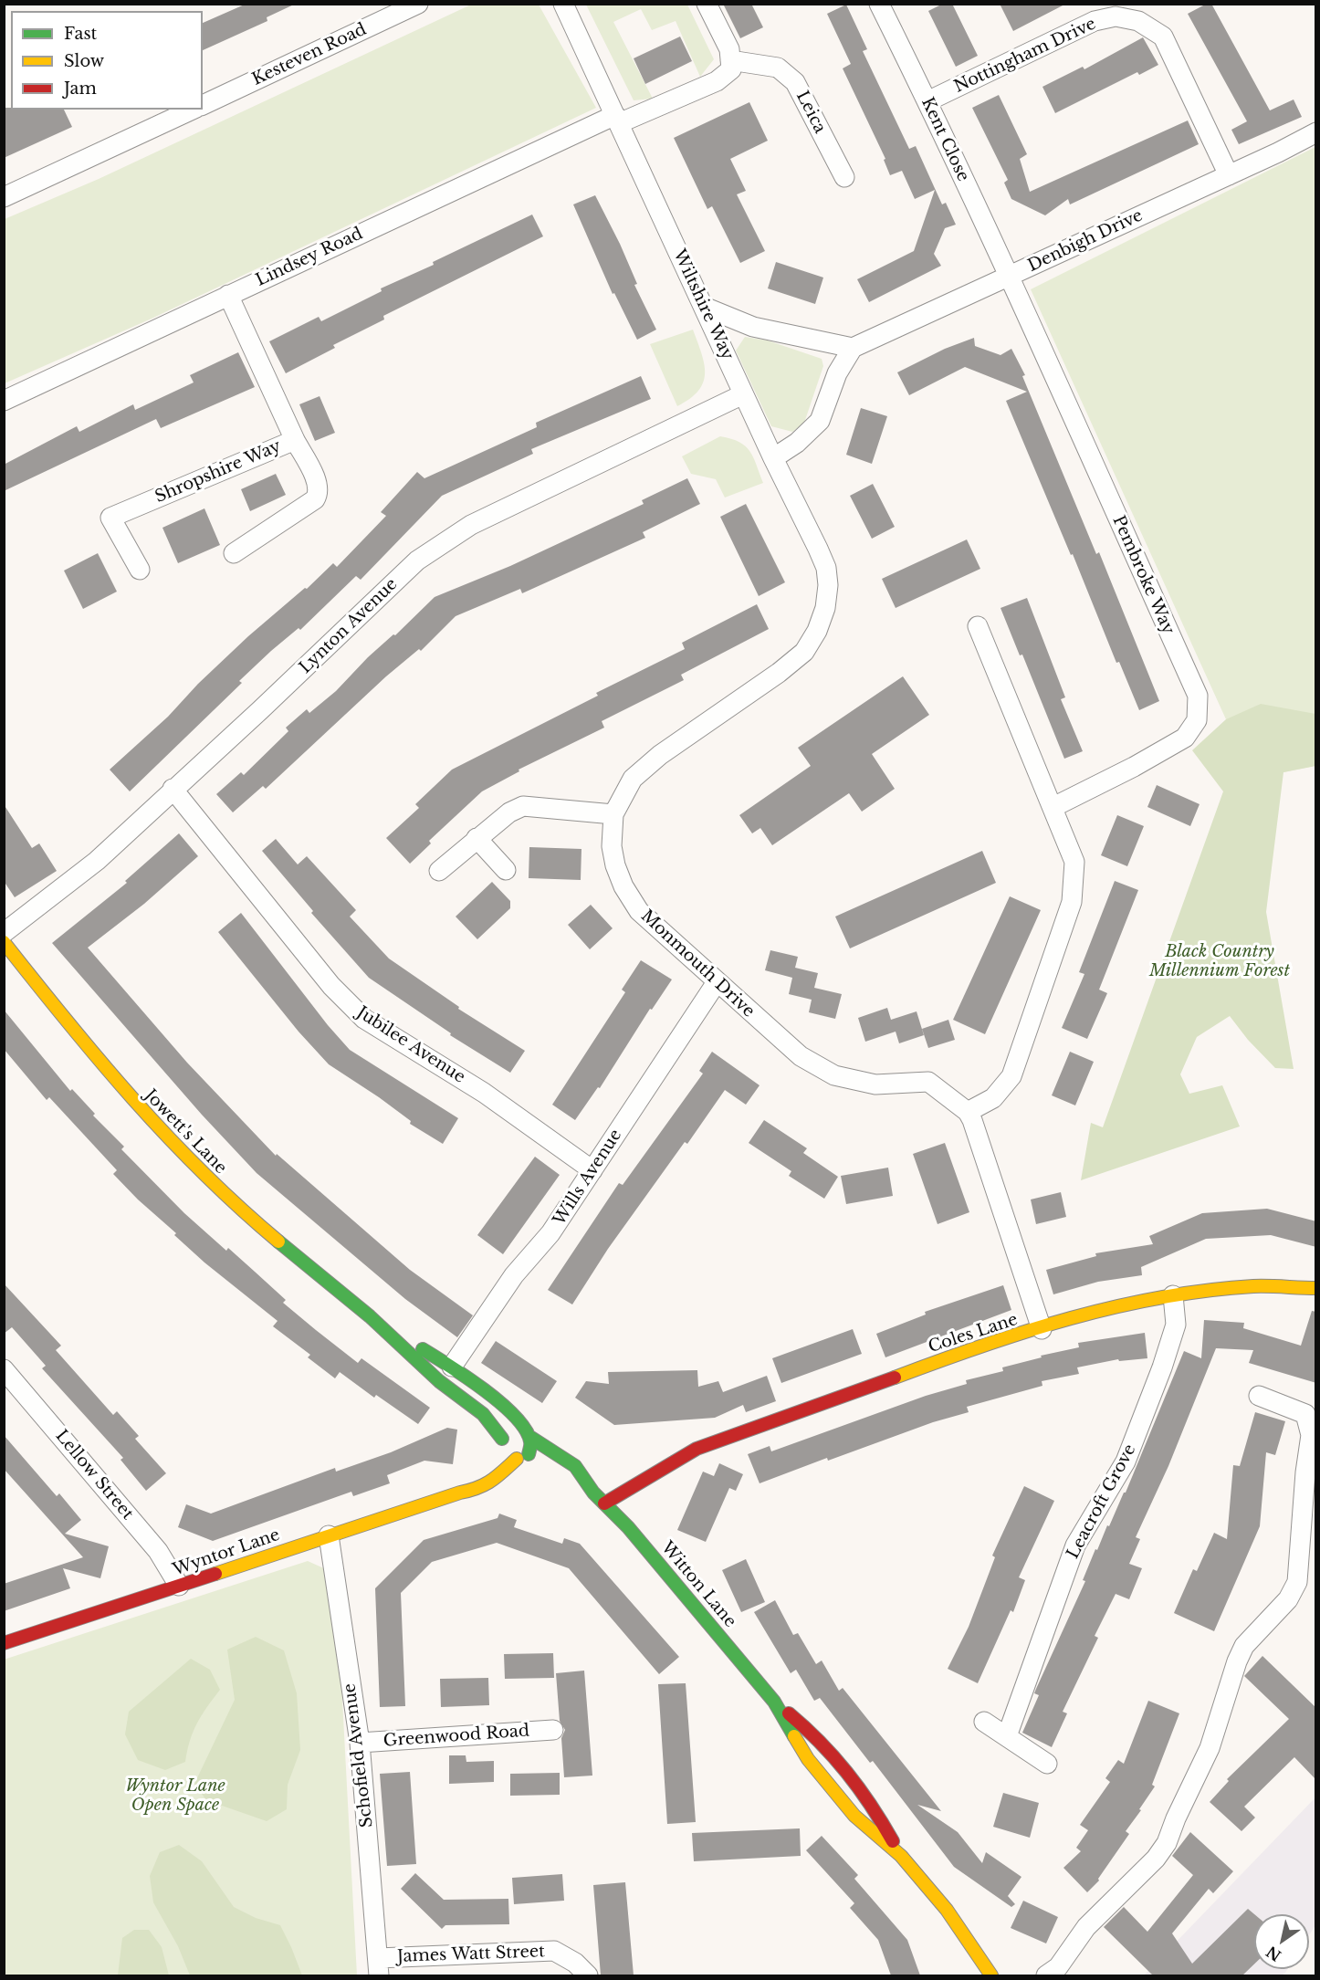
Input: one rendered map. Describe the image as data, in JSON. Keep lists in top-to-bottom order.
{
  "streets": {
    "street": [
      "Kesteven Road",
      "Nottingham Drive",
      "Leica",
      "Kent Close",
      "Denbigh Drive",
      "Lindsey Road",
      "Wiltshire Way",
      "Shropshire Way",
      "Pembroke Way",
      "Lynton Avenue",
      "Monmouth Drive",
      "Jubilee Avenue",
      "Jowett's Lane",
      "Wills Avenue",
      "Coles Lane",
      "Lellow Street",
      "Leacroft Grove",
      "Wyntor Lane",
      "Witton Lane",
      "Greenwood Road",
      "Schofield Avenue",
      "James Watt Street"
    ]
  },
  "crossings": [
    ["Nottingham Drive", "Kent Close"],
    ["Nottingham Drive", "Denbigh Drive"],
    ["Leica", "Lindsey Road"],
    ["Kent Close", "Denbigh Drive"],
    ["Kent Close", "Pembroke Way"],
    ["Denbigh Drive", "Pembroke Way"],
    ["Lindsey Road", "Wiltshire Way"],
    ["Lindsey Road", "Shropshire Way"],
    ["Wiltshire Way", "Lynton Avenue"],
    ["Wiltshire Way", "Monmouth Drive"],
    ["Lynton Avenue", "Jubilee Avenue"],
    ["Monmouth Drive", "Wills Avenue"],
    ["Jubilee Avenue", "Wills Avenue"],
    ["Jowett's Lane", "Wills Avenue"],
    ["Jowett's Lane", "Wyntor Lane"],
    ["Jowett's Lane", "Witton Lane"],
    ["Coles Lane", "Leacroft Grove"],
    ["Coles Lane", "Witton Lane"],
    ["Lellow Street", "Wyntor Lane"],
    ["Wyntor Lane", "Witton Lane"],
    ["Wyntor Lane", "Schofield Avenue"],
    ["Greenwood Road", "Schofield Avenue"],
    ["Schofield Avenue", "James Watt Street"]
  ],
  "parks": ["Black Country Millennium Forest", "Wyntor Lane Open Space"],
  "legend": ["Fast", "Slow", "Jam"],
  "north": "bottom left"
}
